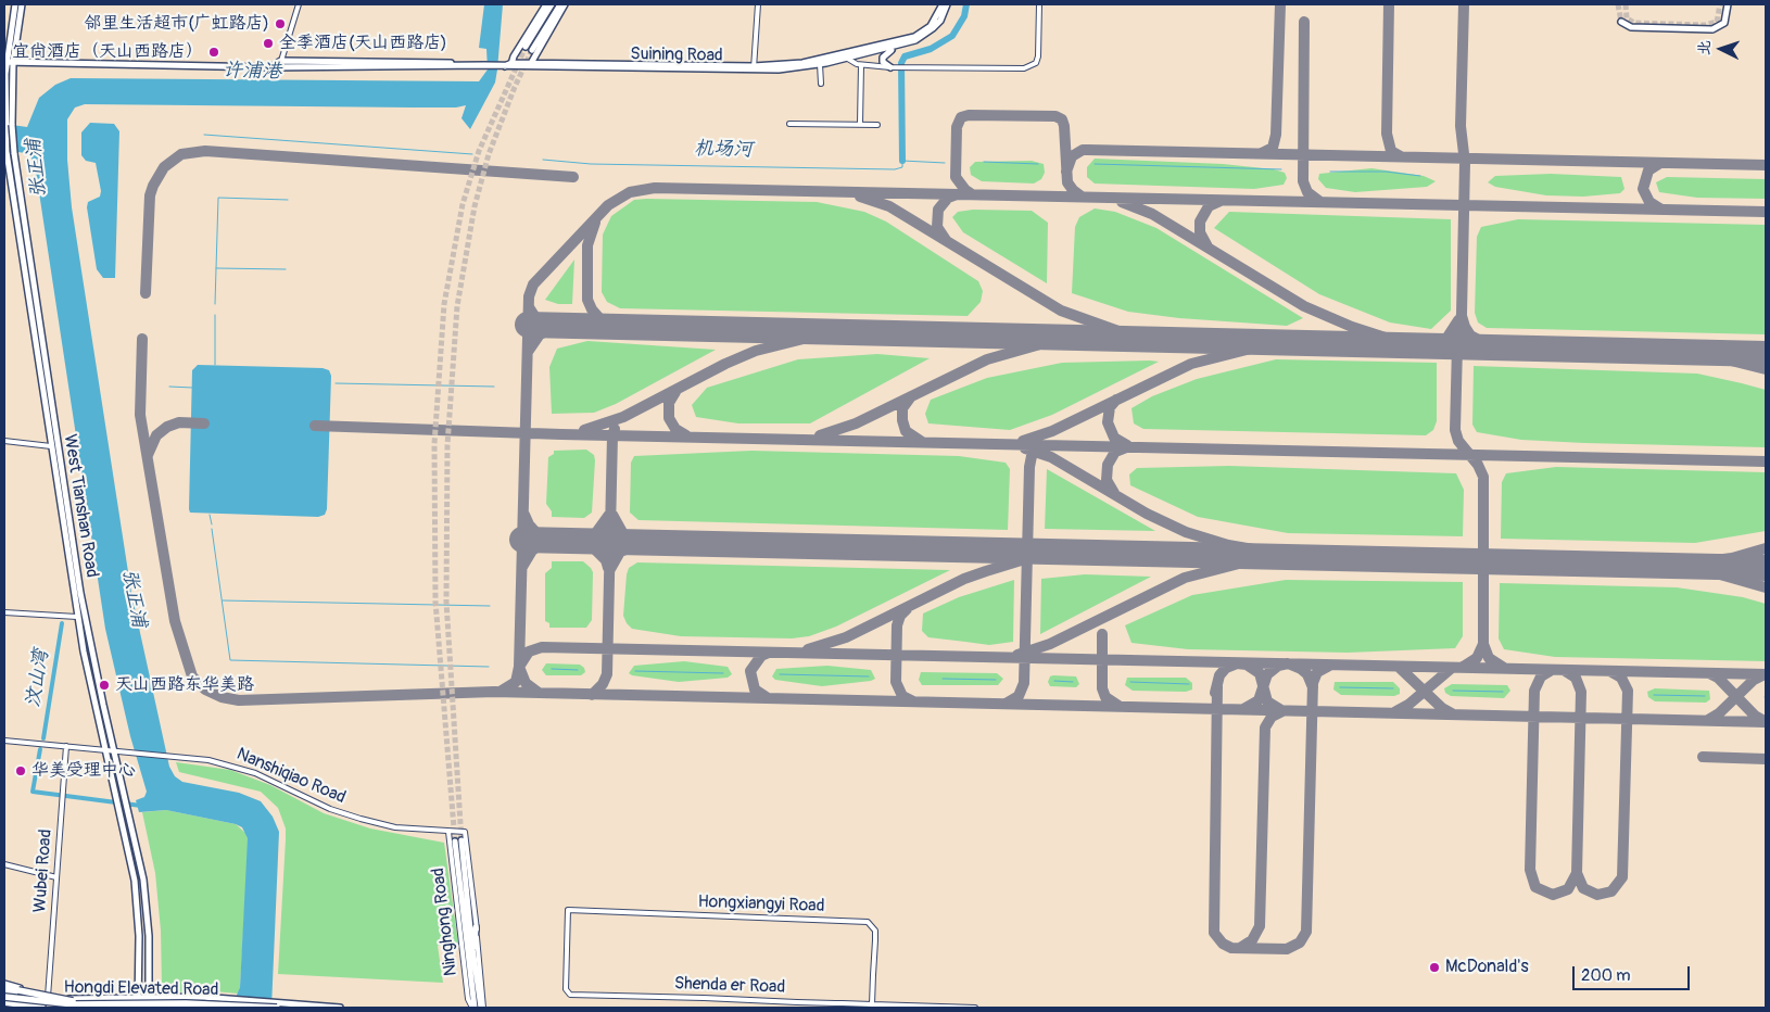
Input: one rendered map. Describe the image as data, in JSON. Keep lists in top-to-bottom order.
{
  "streets": {
    "highway": ["Hongdi Elevated Road"],
    "main road": ["Suining Road", "West Tianshan Road", "Ninghong Road"],
    "street": [
      "Nanshiqiao Road",
      "Wubei Road",
      "Hongxiangyi Road",
      "Shenda er Road"
    ]
  },
  "crossings": [
    ["West Tianshan Road", "Nanshiqiao Road"],
    ["Nanshiqiao Road", "Wubei Road"],
    ["Nanshiqiao Road", "Ninghong Road"],
    ["Hongxiangyi Road", "Shenda er Road"]
  ],
  "water": [
    "许浦港",
    "机场河",
    "张正浦",
    "汶山湾"
  ],
  "places": [
    "邻里生活超市(广虹路店)",
    "全季酒店(天山西路店)",
    "宜尚酒店（天山西路店）",
    "天山西路东华美路",
    "华美受理中心",
    "McDonald's"
  ],
  "scale_bar": "200 m",
  "north": "left"
}
